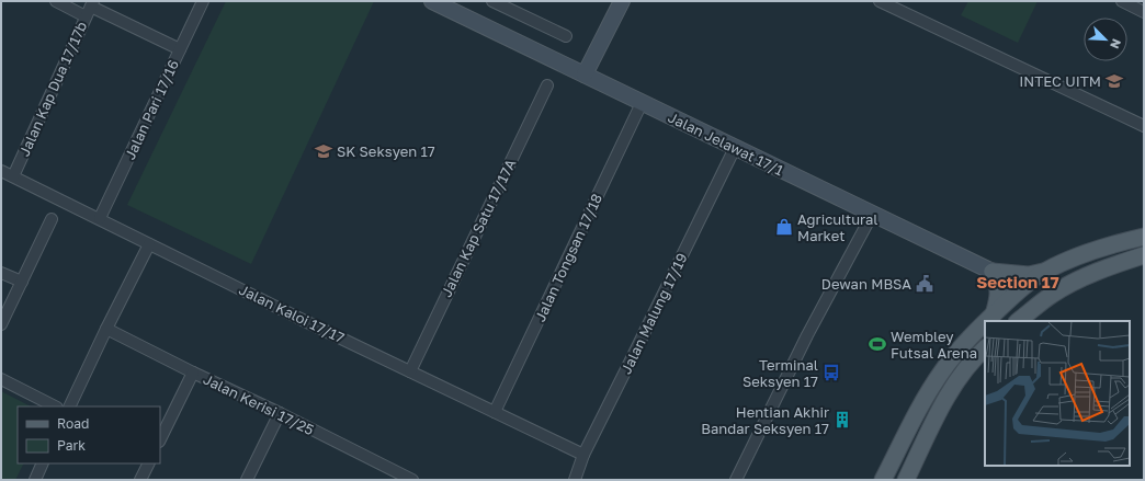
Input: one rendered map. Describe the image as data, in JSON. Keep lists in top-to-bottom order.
{
  "streets": {
    "street": [
      "Jalan Kap Dua 17/17b",
      "Jalan Pari 17/16",
      "Jalan Jelawat 17/1",
      "Jalan Kap Satu 17/17A",
      "Jalan Tongsan 17/18",
      "Jalan Kaloi 17/17",
      "Jalan Malung 17/19",
      "Jalan Kerisi 17/25"
    ]
  },
  "crossings": [
    ["Jalan Kap Dua 17/17b", "Jalan Kaloi 17/17"],
    ["Jalan Pari 17/16", "Jalan Kaloi 17/17"],
    ["Jalan Jelawat 17/1", "Jalan Tongsan 17/18"],
    ["Jalan Jelawat 17/1", "Jalan Malung 17/19"],
    ["Jalan Kap Satu 17/17A", "Jalan Kaloi 17/17"],
    ["Jalan Tongsan 17/18", "Jalan Kaloi 17/17"],
    ["Jalan Kaloi 17/17", "Jalan Malung 17/19"]
  ],
  "districts": ["Section 17"],
  "places": {
    "school or university": ["INTEC UITM", "SK Seksyen 17"],
    "shop": ["Agricultural Market"],
    "public building": ["Dewan MBSA"],
    "sports": ["Wembley Futsal Arena"],
    "bus stop": ["Terminal Seksyen 17"],
    "building": ["Hentian Akhir Bandar Seksyen 17"]
  },
  "legend": ["Road", "Park"],
  "north": "bottom right"
}
